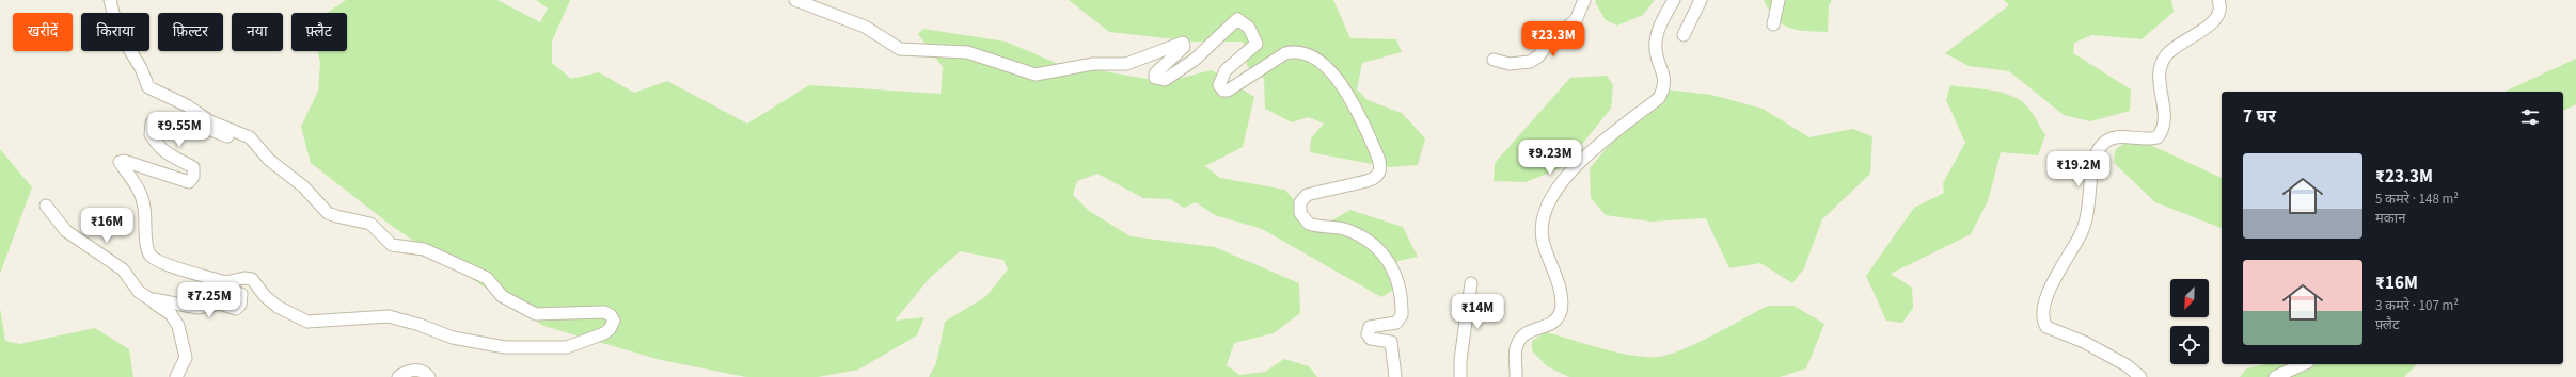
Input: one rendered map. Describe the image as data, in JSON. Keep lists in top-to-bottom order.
{
  "north": "bottom left",
  "page": {
    "chip": [
      "खरीदें",
      "किराया",
      "फ़िल्टर",
      "नया",
      "फ़्लैट"
    ],
    "price": [
      "₹23.3M",
      "₹9.55M",
      "₹9.23M",
      "₹19.2M",
      "₹16M",
      "₹7.25M",
      "₹14M"
    ],
    "heading": "7 घर",
    "list": [
      {
        "name": "₹23.3M",
        "note": "5 कमरे · 148 m² · मकान"
      },
      {
        "name": "₹16M",
        "note": "3 कमरे · 107 m² · फ़्लैट"
      }
    ]
  }
}
